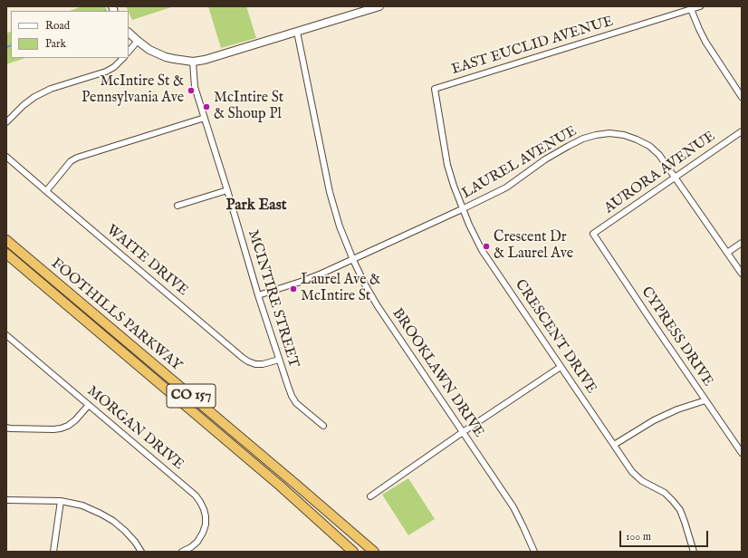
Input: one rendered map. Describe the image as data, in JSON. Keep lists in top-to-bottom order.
{
  "streets": {
    "highway": ["FOOTHILLS PARKWAY", "CO 157"],
    "street": [
      "EAST EUCLID AVENUE",
      "LAUREL AVENUE",
      "AURORA AVENUE",
      "WAITE DRIVE",
      "MCINTIRE STREET",
      "CRESCENT DRIVE",
      "CYPRESS DRIVE",
      "BROOKLAWN DRIVE",
      "MORGAN DRIVE"
    ]
  },
  "crossings": [
    ["EAST EUCLID AVENUE", "CRESCENT DRIVE"],
    ["LAUREL AVENUE", "AURORA AVENUE"],
    ["LAUREL AVENUE", "MCINTIRE STREET"],
    ["LAUREL AVENUE", "CRESCENT DRIVE"],
    ["LAUREL AVENUE", "BROOKLAWN DRIVE"],
    ["AURORA AVENUE", "CYPRESS DRIVE"],
    ["WAITE DRIVE", "MCINTIRE STREET"]
  ],
  "districts": ["Park East"],
  "places": [
    "McIntire St & Pennsylvania Ave",
    "McIntire St & Shoup Pl",
    "Crescent Dr & Laurel Ave",
    "Laurel Ave & McIntire St"
  ],
  "legend": ["Road", "Park"],
  "scale_bar": "100 m"
}
